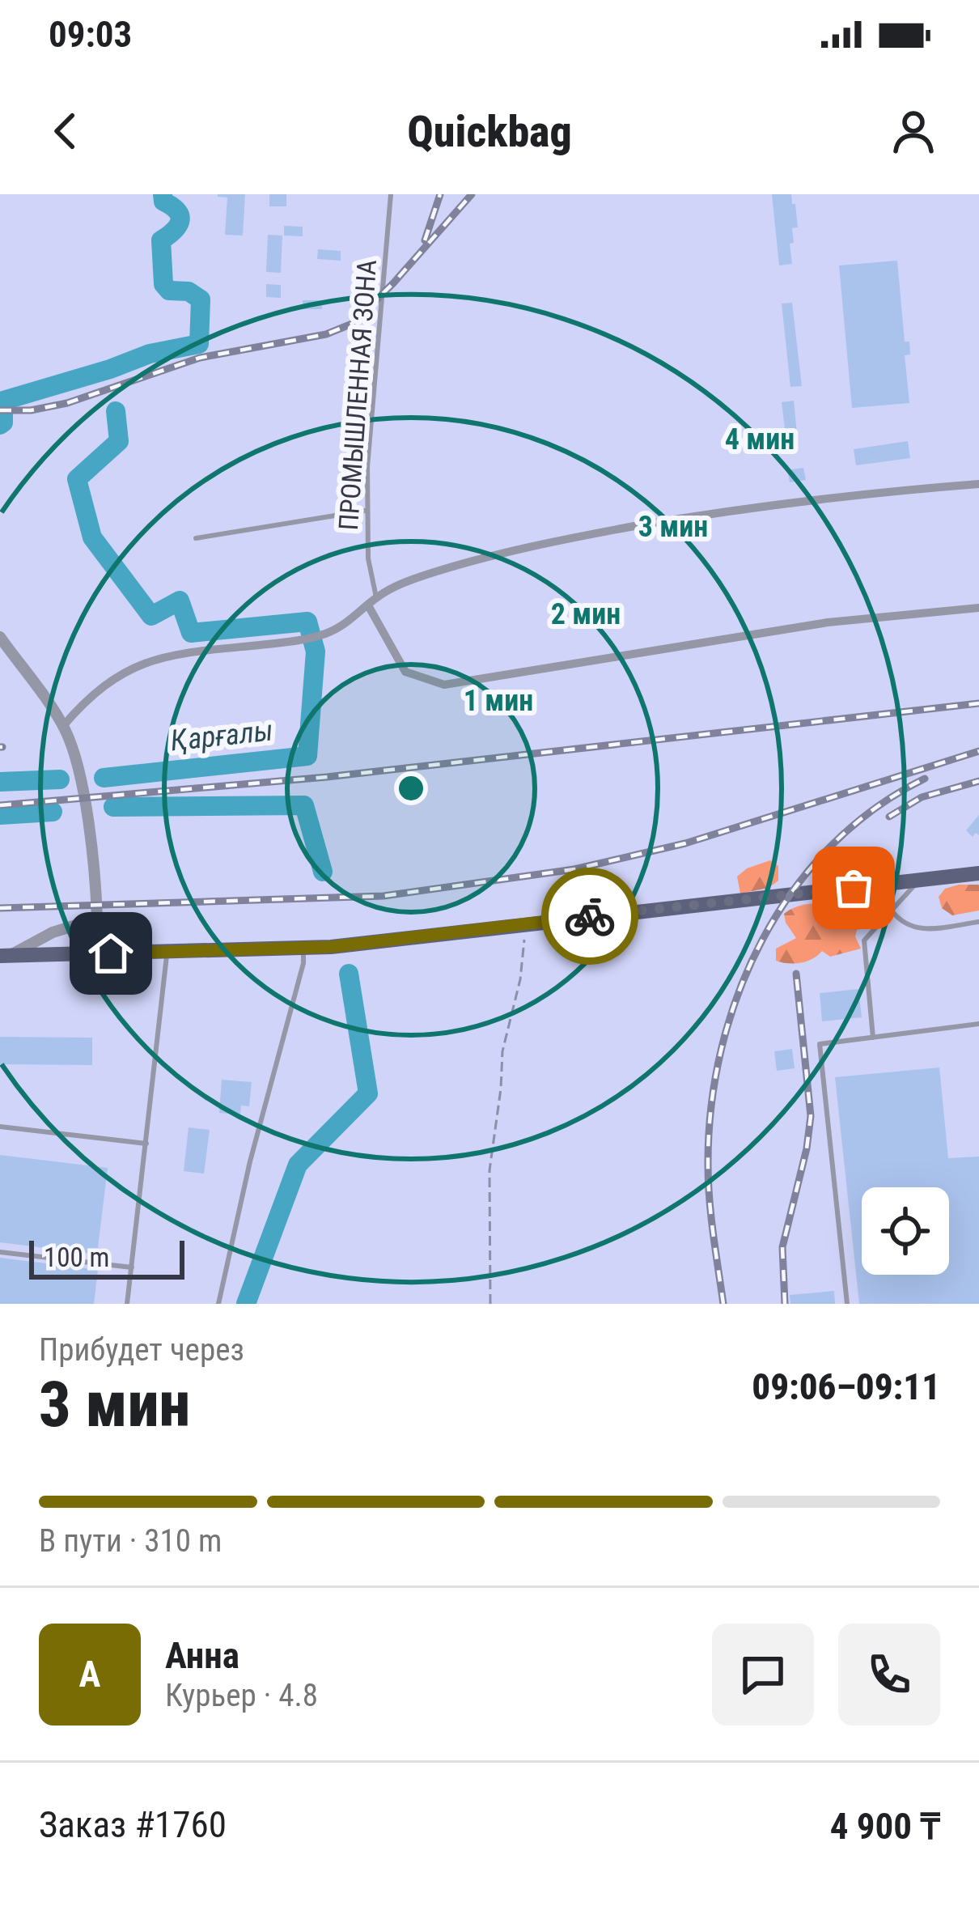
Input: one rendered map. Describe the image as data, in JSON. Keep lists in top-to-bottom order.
{
  "streets": {
    "lane": ["ПРОМЫШЛЕННАЯ ЗОНА"]
  },
  "water": ["Қарғалы"],
  "scale_bar": "100 m",
  "page": {
    "status": "09:03",
    "header": "Quickbag",
    "scale": "100 m",
    "heading": ["3 мин", "Прибудет через", "09:06–09:11"],
    "panel": [
      "Анна",
      "Курьер · 4.8",
      "Заказ #1760",
      "4 900 ₸"
    ],
    "bar": "В пути · 310 m",
    "round": "А"
  },
  "rings": [
    "4 мин",
    "3 мин",
    "2 мин",
    "1 мин"
  ]
}
